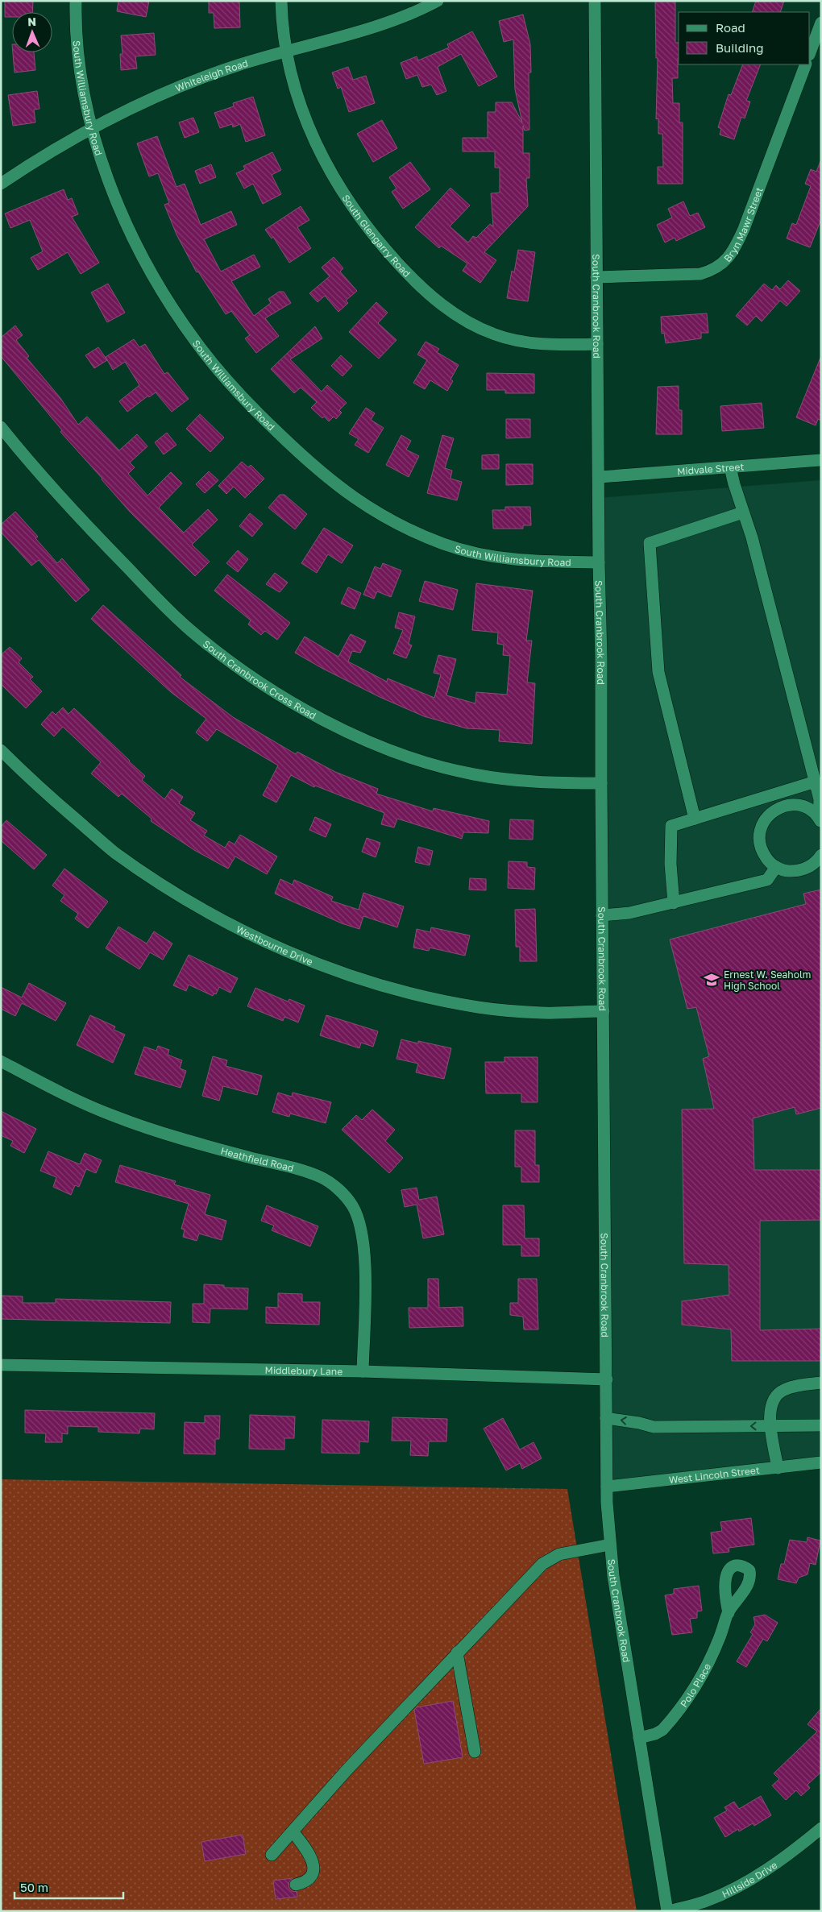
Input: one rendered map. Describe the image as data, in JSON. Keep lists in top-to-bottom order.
{
  "streets": {
    "street": [
      "Whiteleigh Road",
      "South Williamsbury Road",
      "Bryn Mawr Street",
      "South Glengarry Road",
      "South Cranbrook Road",
      "Midvale Street",
      "South Cranbrook Cross Road",
      "Westbourne Drive",
      "Heathfield Road",
      "Middlebury Lane",
      "West Lincoln Street",
      "Polo Place",
      "Hillside Drive"
    ]
  },
  "crossings": [
    ["Whiteleigh Road", "South Williamsbury Road"],
    ["Whiteleigh Road", "South Glengarry Road"],
    ["South Williamsbury Road", "South Cranbrook Road"],
    ["Bryn Mawr Street", "South Cranbrook Road"],
    ["South Glengarry Road", "South Cranbrook Road"],
    ["South Cranbrook Road", "Midvale Street"],
    ["South Cranbrook Road", "South Cranbrook Cross Road"],
    ["South Cranbrook Road", "Westbourne Drive"],
    ["South Cranbrook Road", "Middlebury Lane"],
    ["South Cranbrook Road", "West Lincoln Street"],
    ["South Cranbrook Road", "Polo Place"],
    ["South Cranbrook Road", "Hillside Drive"],
    ["Heathfield Road", "Middlebury Lane"]
  ],
  "places": {
    "school or university": ["Ernest W. Seaholm High School"]
  },
  "legend": ["Road", "Building"],
  "scale_bar": "50 m",
  "north": "top"
}
